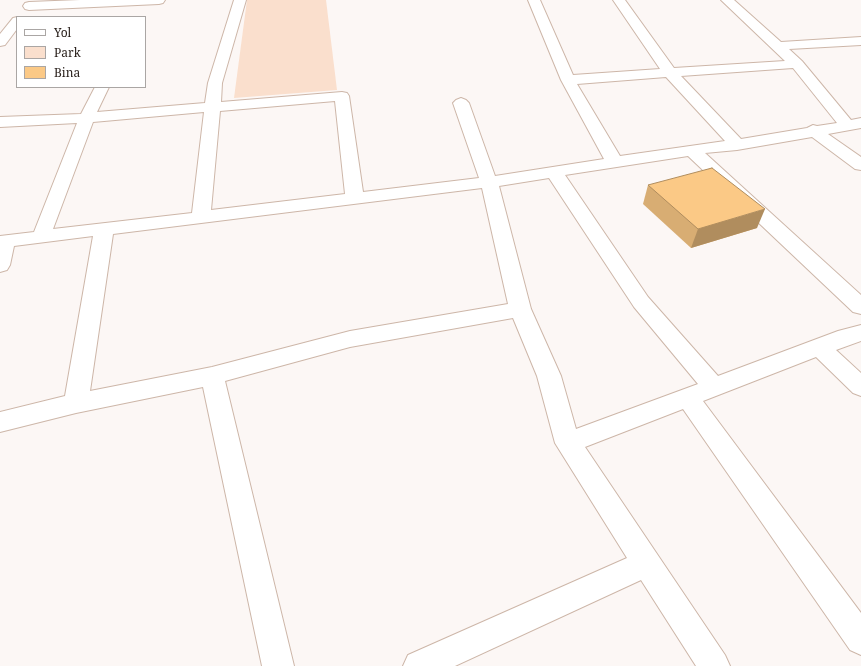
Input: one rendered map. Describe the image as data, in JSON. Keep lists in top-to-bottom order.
{
  "legend": ["Yol", "Park", "Bina"]
}
